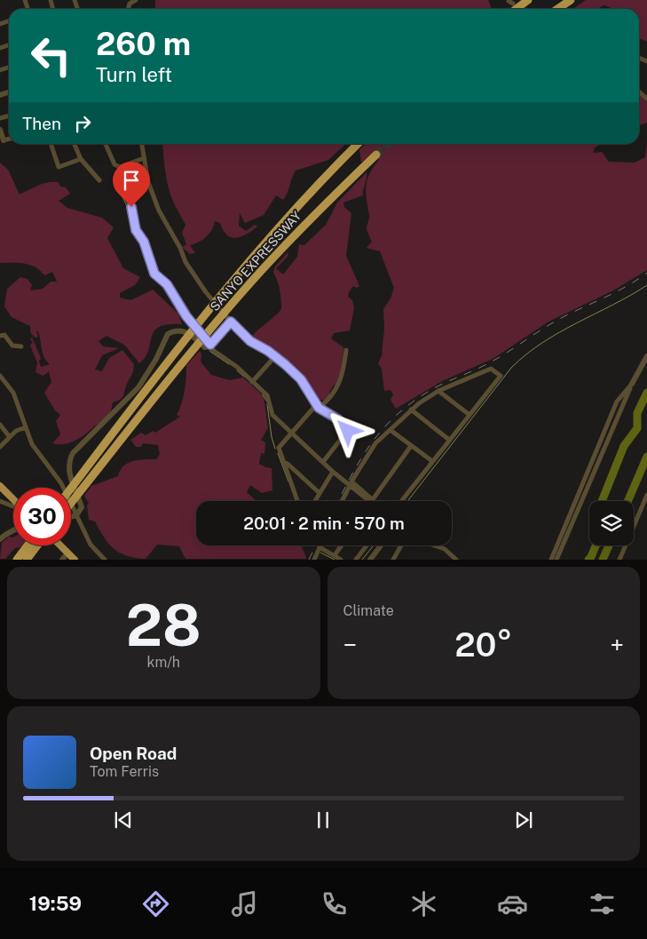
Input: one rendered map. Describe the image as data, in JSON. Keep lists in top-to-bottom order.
{
  "streets": {
    "highway": ["SANYO EXPRESSWAY"]
  },
  "page": {
    "turn": ["260 m", "Turn left"],
    "then": "Then",
    "limit": "30",
    "trip": "20:01 · 2 min · 570 m",
    "tile": [
      ["28", "km/h"],
      "Climate"
    ],
    "heat": ["−", "20°", "+"],
    "song": ["Open Road", "Tom Ferris"],
    "tabs": "19:59"
  }
}
